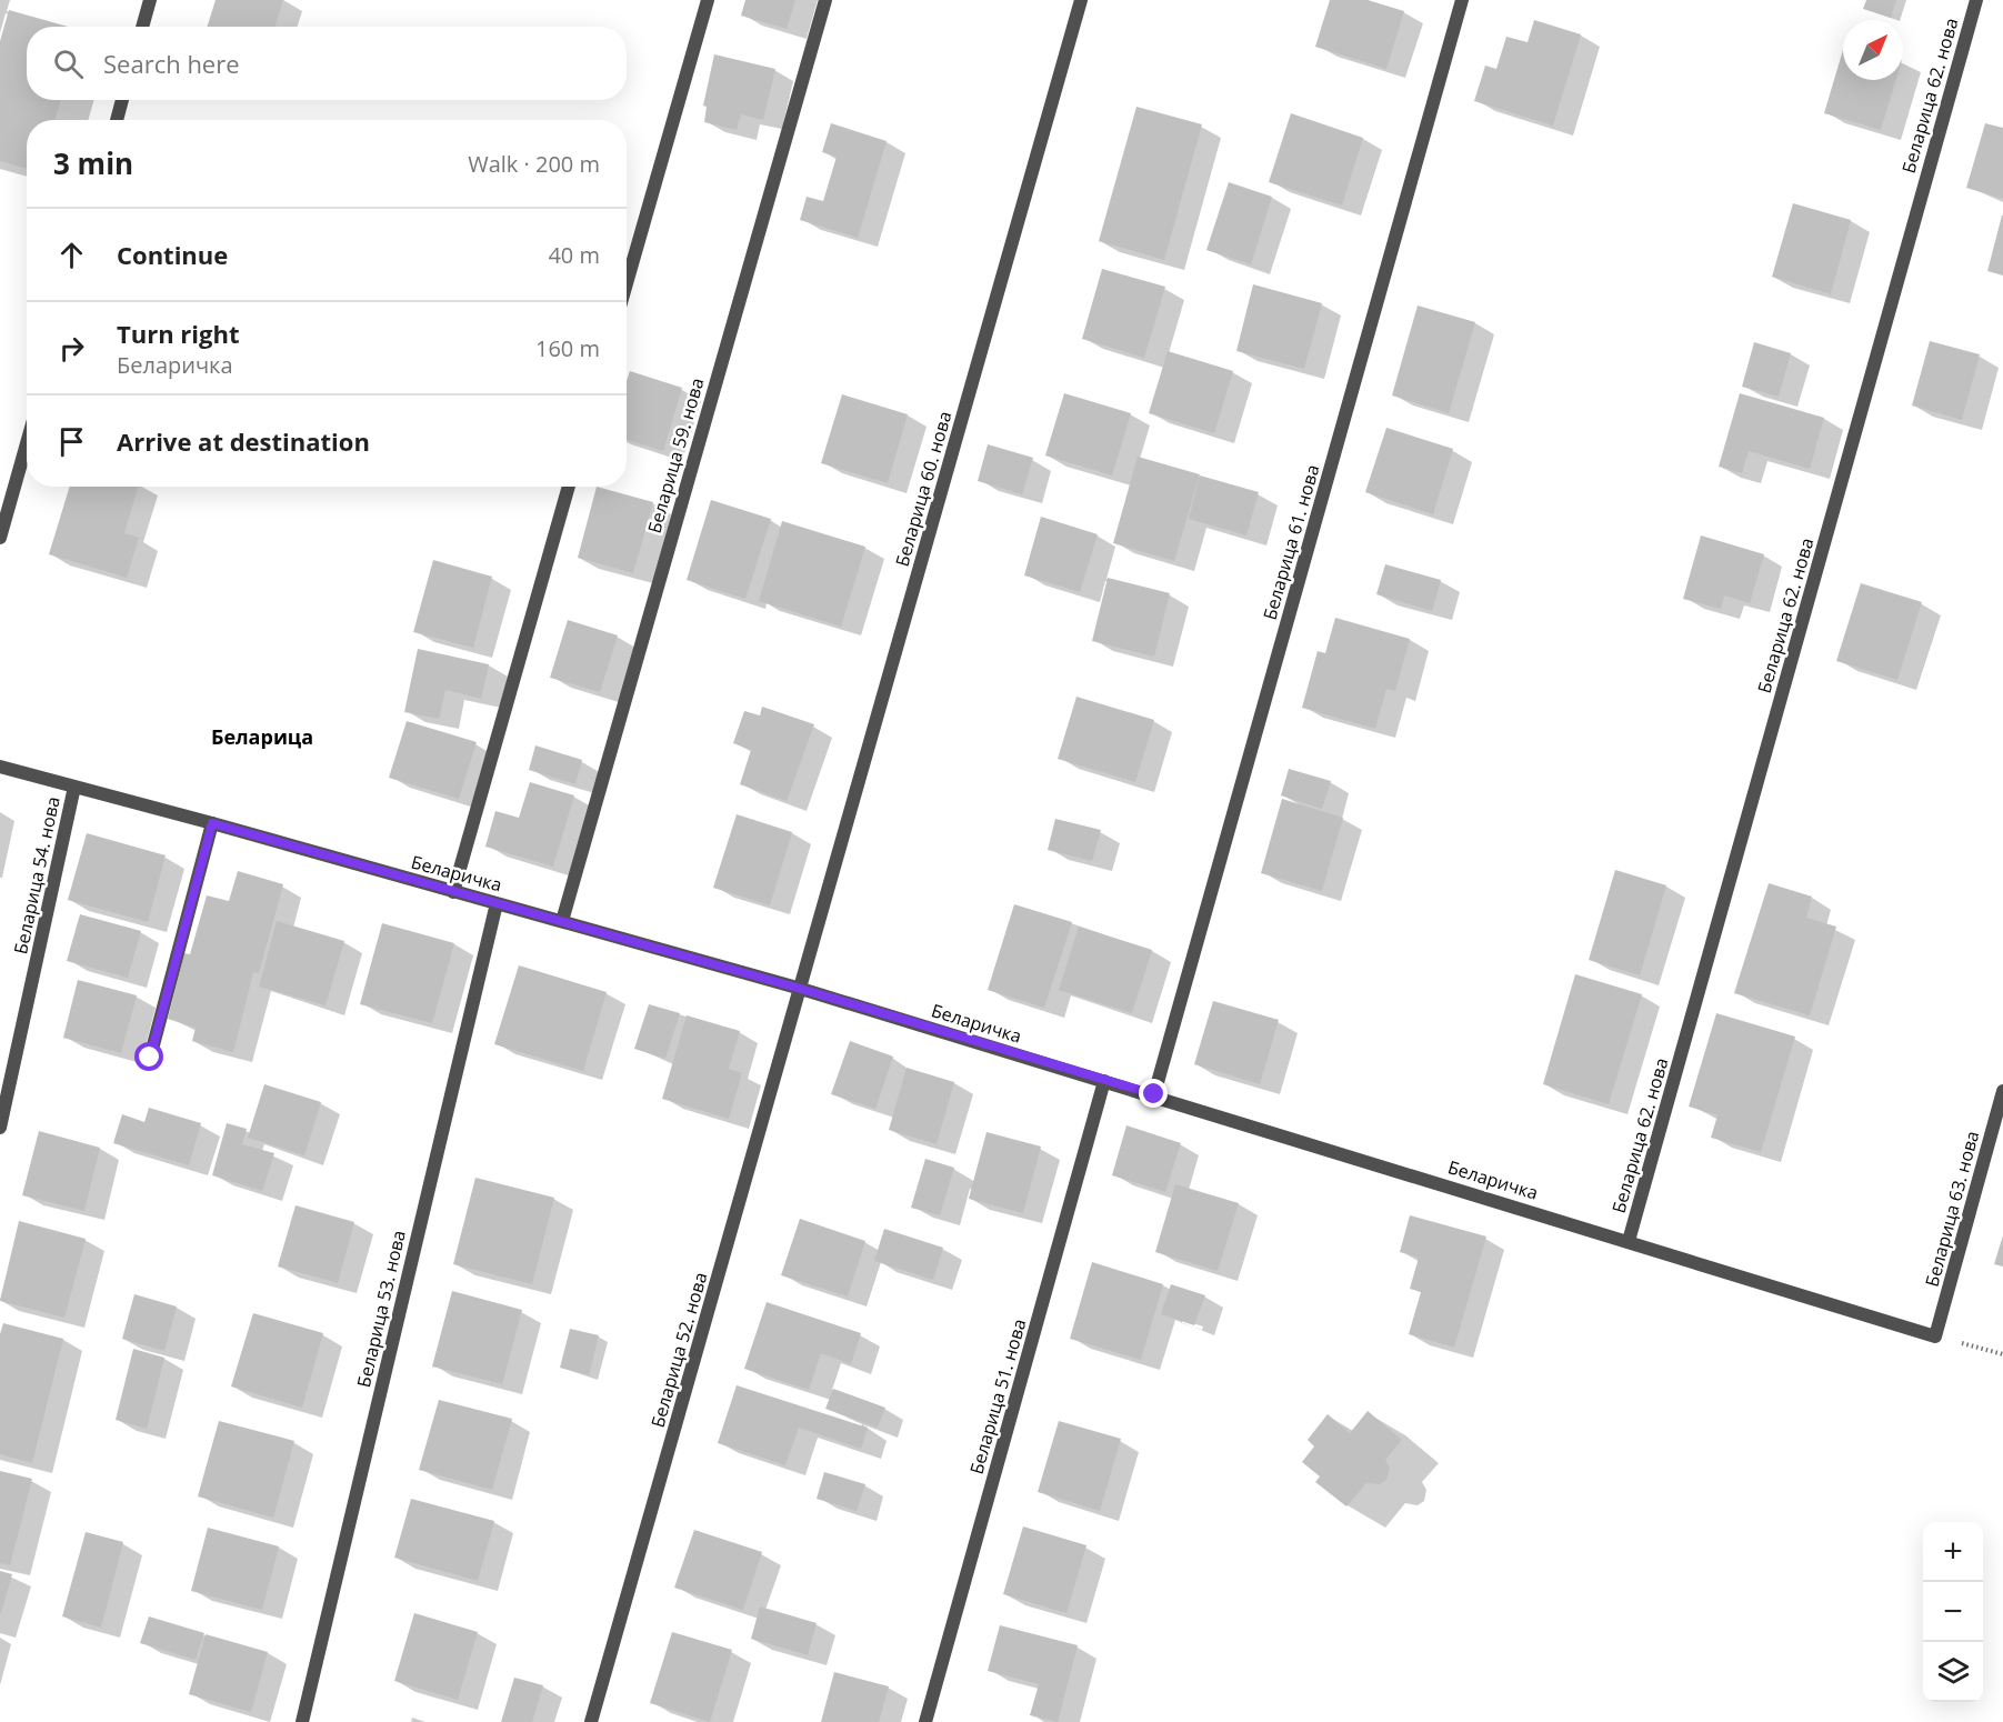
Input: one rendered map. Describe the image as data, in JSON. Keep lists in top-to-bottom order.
{
  "streets": {
    "street": [
      "Беларица 62. нова",
      "Беларица 59. нова",
      "Беларица 60. нова",
      "Беларица 61. нова",
      "Беларичка",
      "Беларица 54. нова",
      "Беларица 63. нова",
      "Беларица 53. нова",
      "Беларица 52. нова",
      "Беларица 51. нова"
    ]
  },
  "crossings": [
    ["Беларица 62. нова", "Беларичка"],
    ["Беларица 59. нова", "Беларичка"],
    ["Беларица 60. нова", "Беларичка"],
    ["Беларица 60. нова", "Беларица 52. нова"],
    ["Беларица 61. нова", "Беларичка"],
    ["Беларичка", "Беларица 54. нова"],
    ["Беларичка", "Беларица 63. нова"],
    ["Беларичка", "Беларица 53. нова"],
    ["Беларичка", "Беларица 52. нова"],
    ["Беларичка", "Беларица 51. нова"]
  ],
  "districts": ["Беларица"],
  "north": "top right",
  "page": {
    "search": "Search here",
    "heading": ["3 min", "Walk · 200 m"],
    "list": [
      ["Continue", "40 m"],
      ["Turn right", "Беларичка", "160 m"],
      "Arrive at destination"
    ],
    "map_buttons": ["+", "−"]
  }
}
